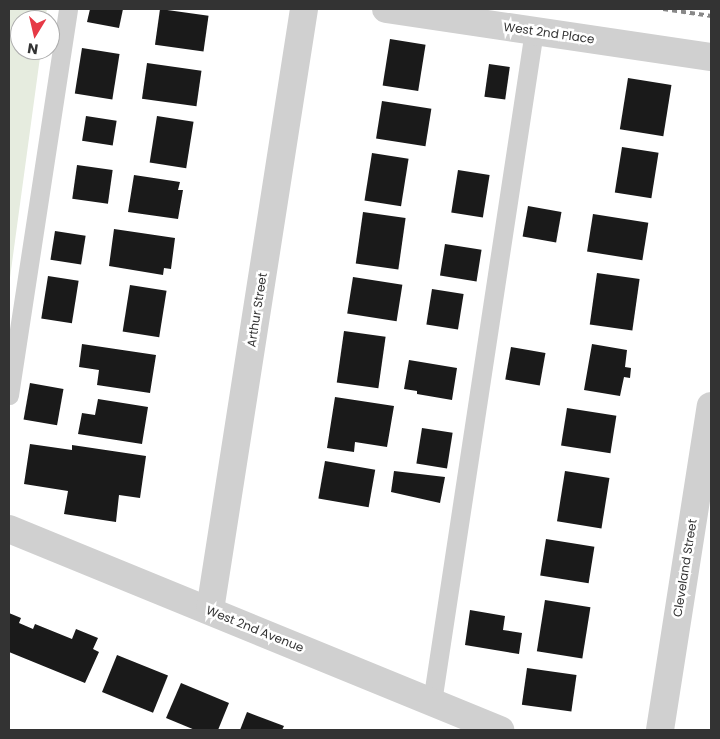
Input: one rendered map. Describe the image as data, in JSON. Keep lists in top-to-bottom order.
{
  "streets": {
    "street": [
      "West 2nd Place",
      "Arthur Street",
      "Cleveland Street",
      "West 2nd Avenue"
    ]
  },
  "crossings": [
    ["Arthur Street", "West 2nd Avenue"]
  ],
  "north": "bottom"
}
